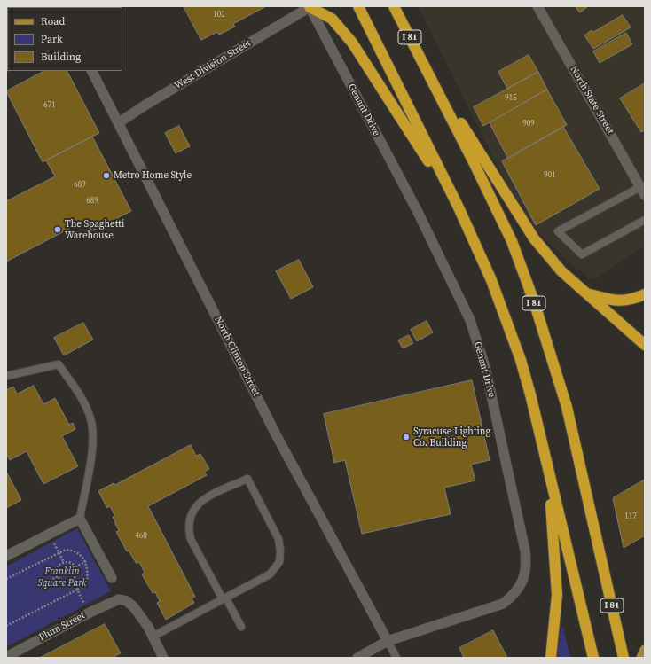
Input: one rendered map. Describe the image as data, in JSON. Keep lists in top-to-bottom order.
{
  "streets": {
    "highway": ["I 81"],
    "street": [
      "West Division Street",
      "North State Street",
      "Genant Drive",
      "North Clinton Street",
      "Plum Street"
    ]
  },
  "crossings": [
    ["West Division Street", "Genant Drive"],
    ["West Division Street", "North Clinton Street"],
    ["Genant Drive", "North Clinton Street"]
  ],
  "parks": ["Franklin Square Park"],
  "places": ["Metro Home Style", "The Spaghetti Warehouse", "Syracuse Lighting Co. Building"],
  "house_numbers": [
    "102",
    "915",
    "671",
    "909",
    "901",
    "689",
    "689",
    "117",
    "460"
  ],
  "legend": ["Road", "Park", "Building"]
}
